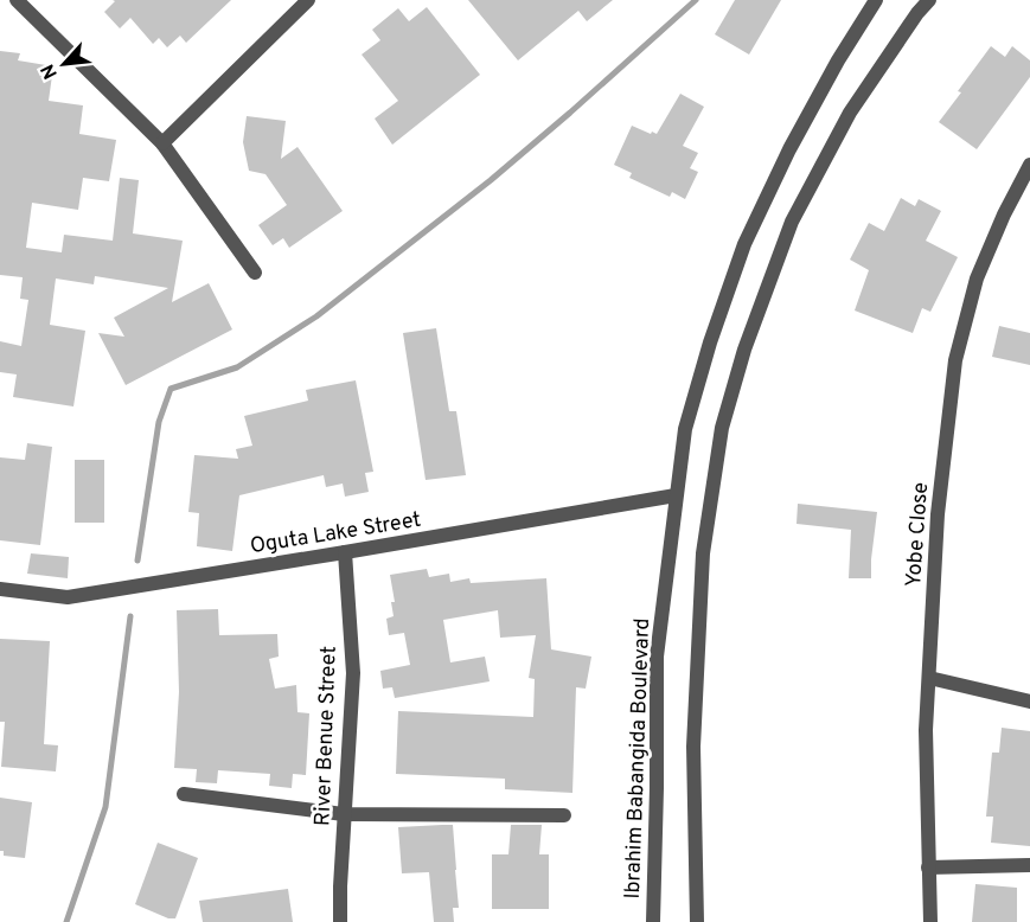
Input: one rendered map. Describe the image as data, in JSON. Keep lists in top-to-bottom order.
{
  "streets": {
    "street": [
      "Oguta Lake Street",
      "Yobe Close",
      "River Benue Street",
      "Ibrahim Babangida Boulevard"
    ]
  },
  "crossings": [
    ["Oguta Lake Street", "River Benue Street"],
    ["Oguta Lake Street", "Ibrahim Babangida Boulevard"]
  ],
  "north": "bottom left"
}
